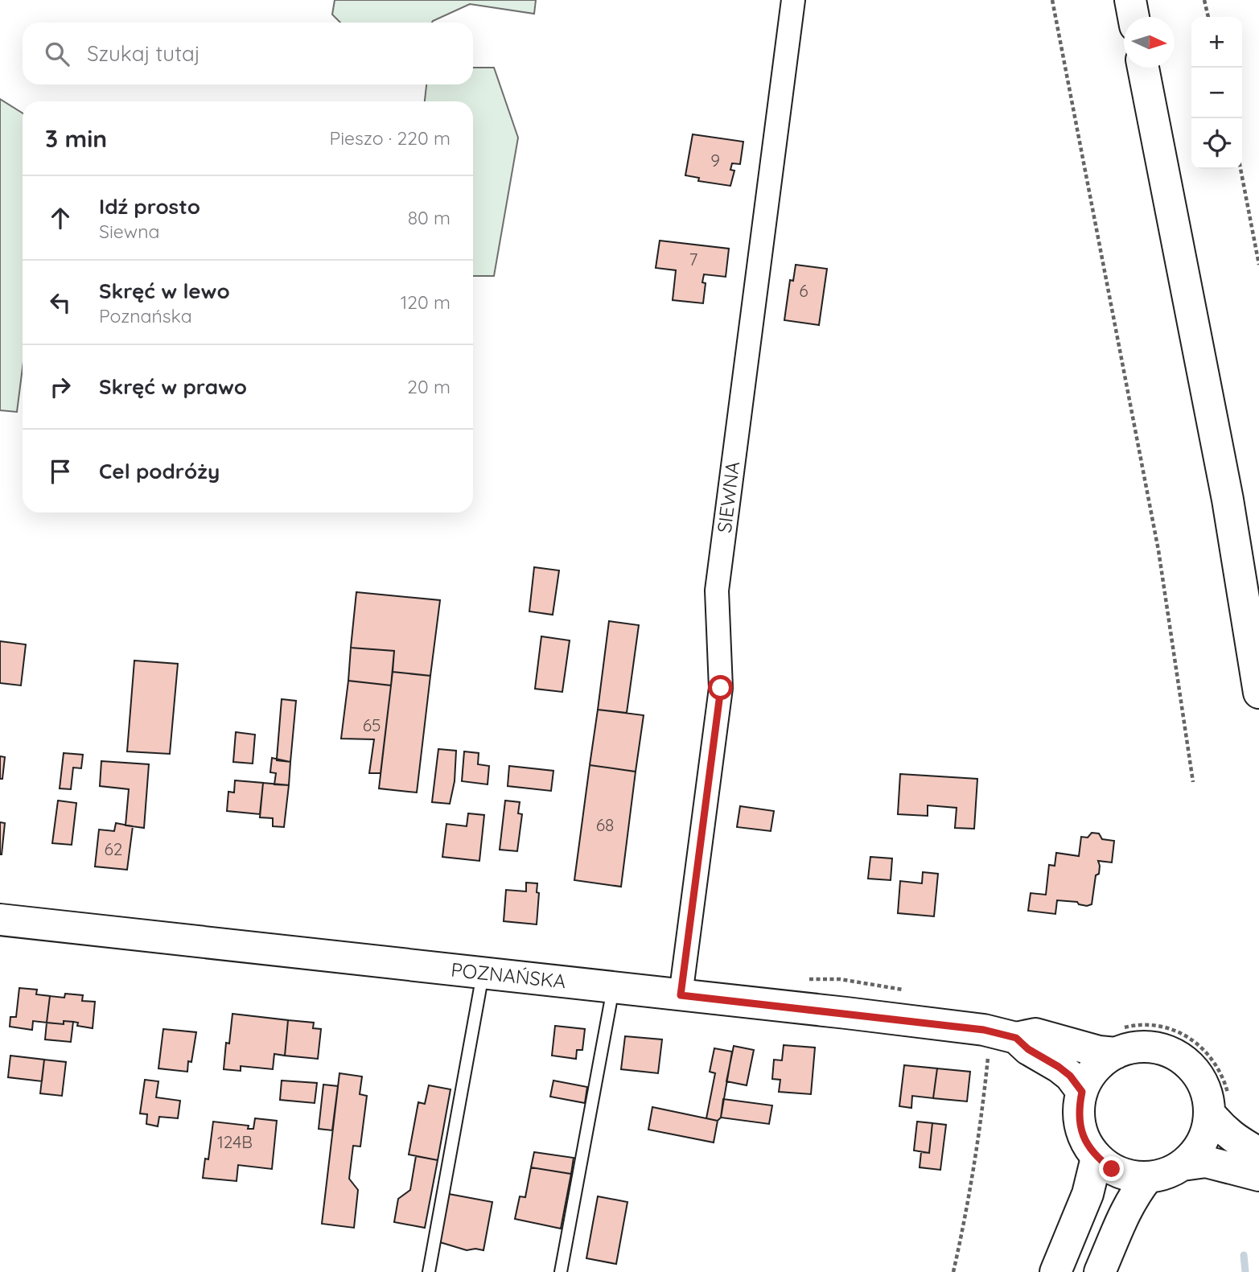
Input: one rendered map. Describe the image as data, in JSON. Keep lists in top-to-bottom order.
{
  "streets": {
    "main road": ["POZNAŃSKA"],
    "street": ["SIEWNA"]
  },
  "crossings": [
    ["SIEWNA", "POZNAŃSKA"]
  ],
  "house_numbers": [
    "9",
    "7",
    "6",
    "65",
    "68",
    "62",
    "124B"
  ],
  "north": "right",
  "page": {
    "map_buttons": ["+", "−"],
    "search": "Szukaj tutaj",
    "heading": ["3 min", "Pieszo · 220 m"],
    "list": [
      ["Idź prosto", "Siewna", "80 m"],
      ["Skręć w lewo", "Poznańska", "120 m"],
      ["Skręć w prawo", "20 m"],
      "Cel podróży"
    ]
  }
}
